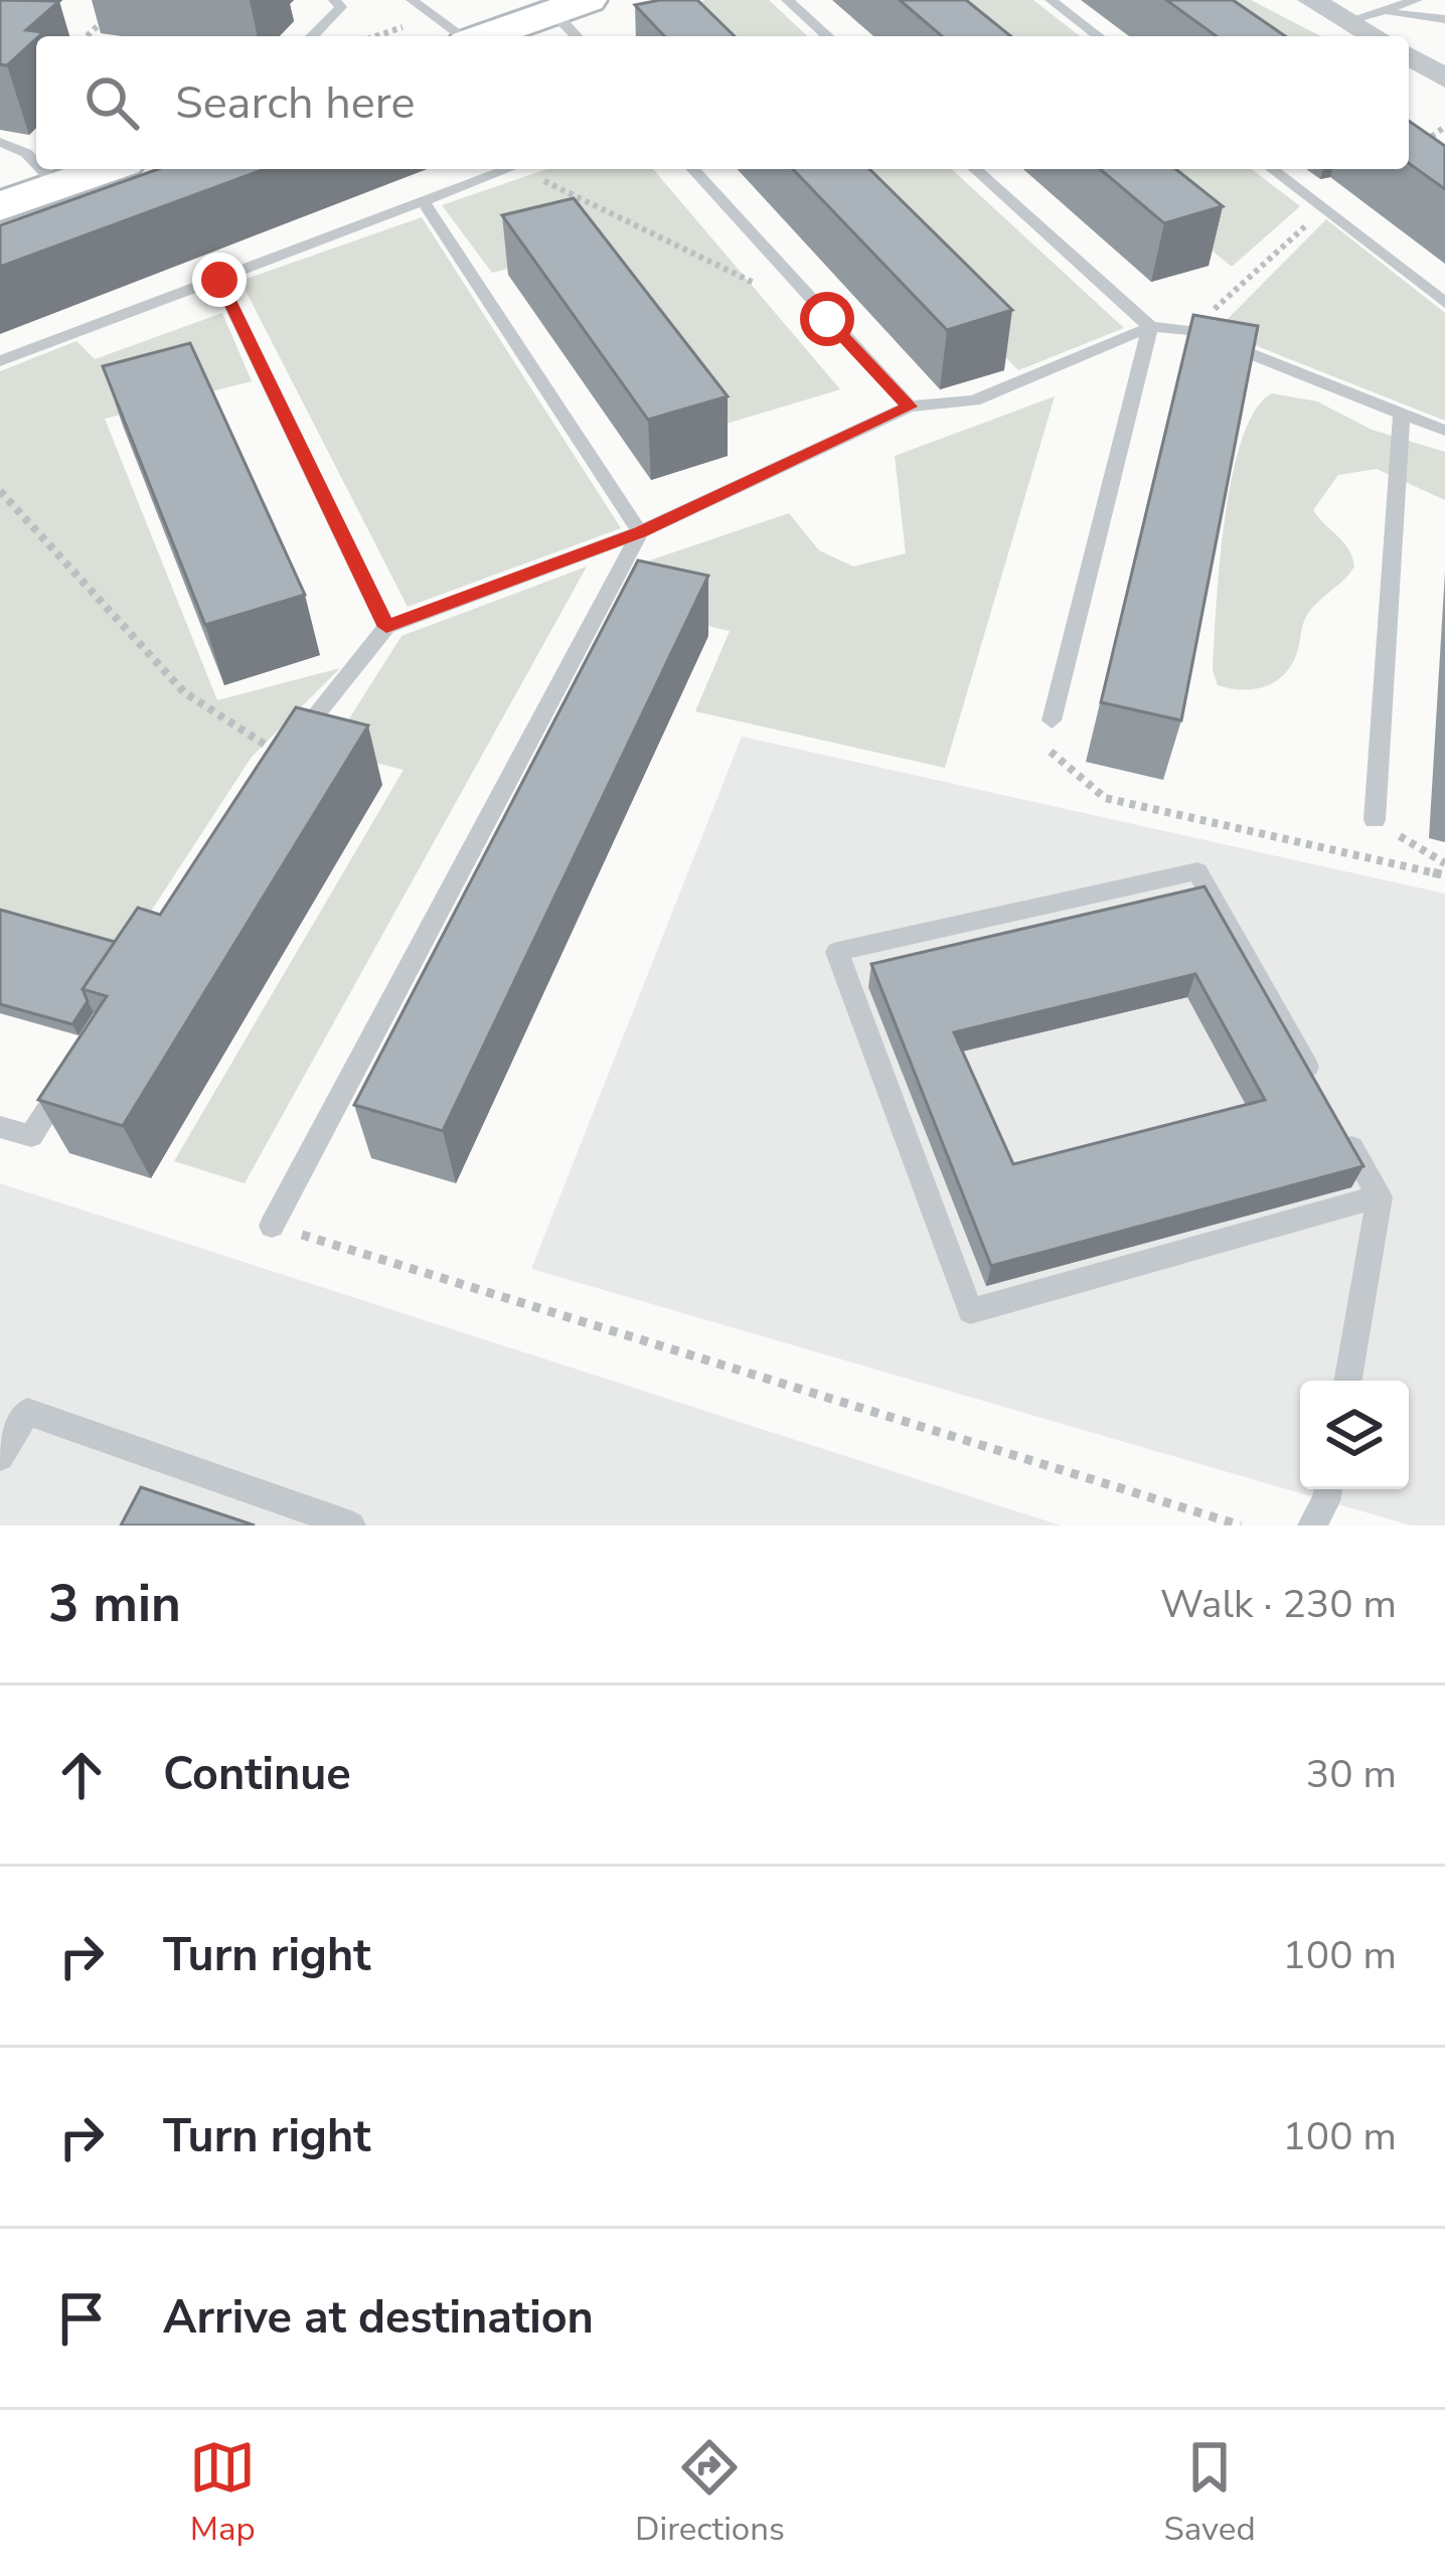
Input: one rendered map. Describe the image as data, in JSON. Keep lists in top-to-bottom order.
{
  "page": {
    "search": "Search here",
    "heading": ["3 min", "Walk · 230 m"],
    "list": [
      ["Continue", "30 m"],
      ["Turn right", "100 m"],
      ["Turn right", "100 m"],
      "Arrive at destination"
    ],
    "nav": ["Map", "Directions", "Saved"]
  }
}
